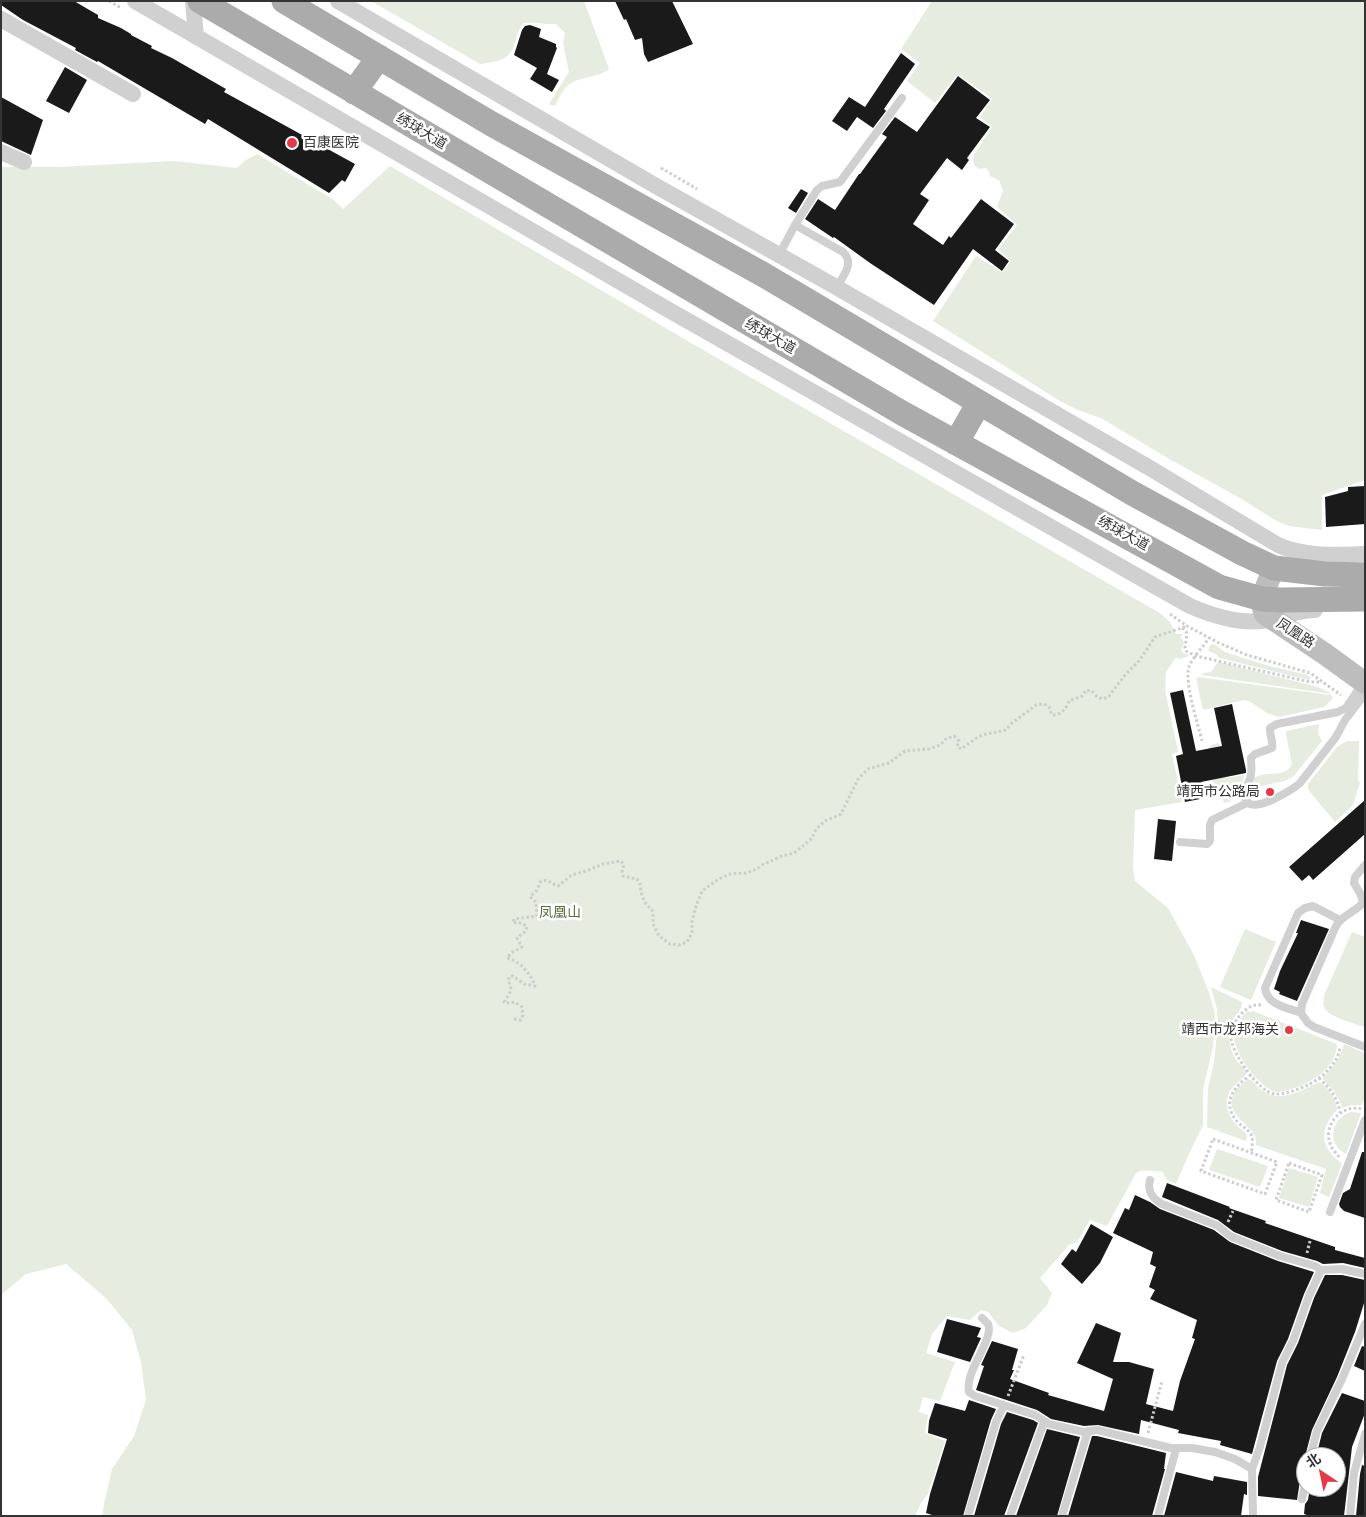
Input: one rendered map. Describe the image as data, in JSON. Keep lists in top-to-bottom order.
{
  "streets": {
    "main road": ["绣球大道", "凤凰路"]
  },
  "crossings": [
    ["绣球大道", "凤凰路"]
  ],
  "parks": ["凤凰山"],
  "places": ["百康医院", "靖西市公路局", "靖西市龙邦海关"],
  "north": "top left"
}
